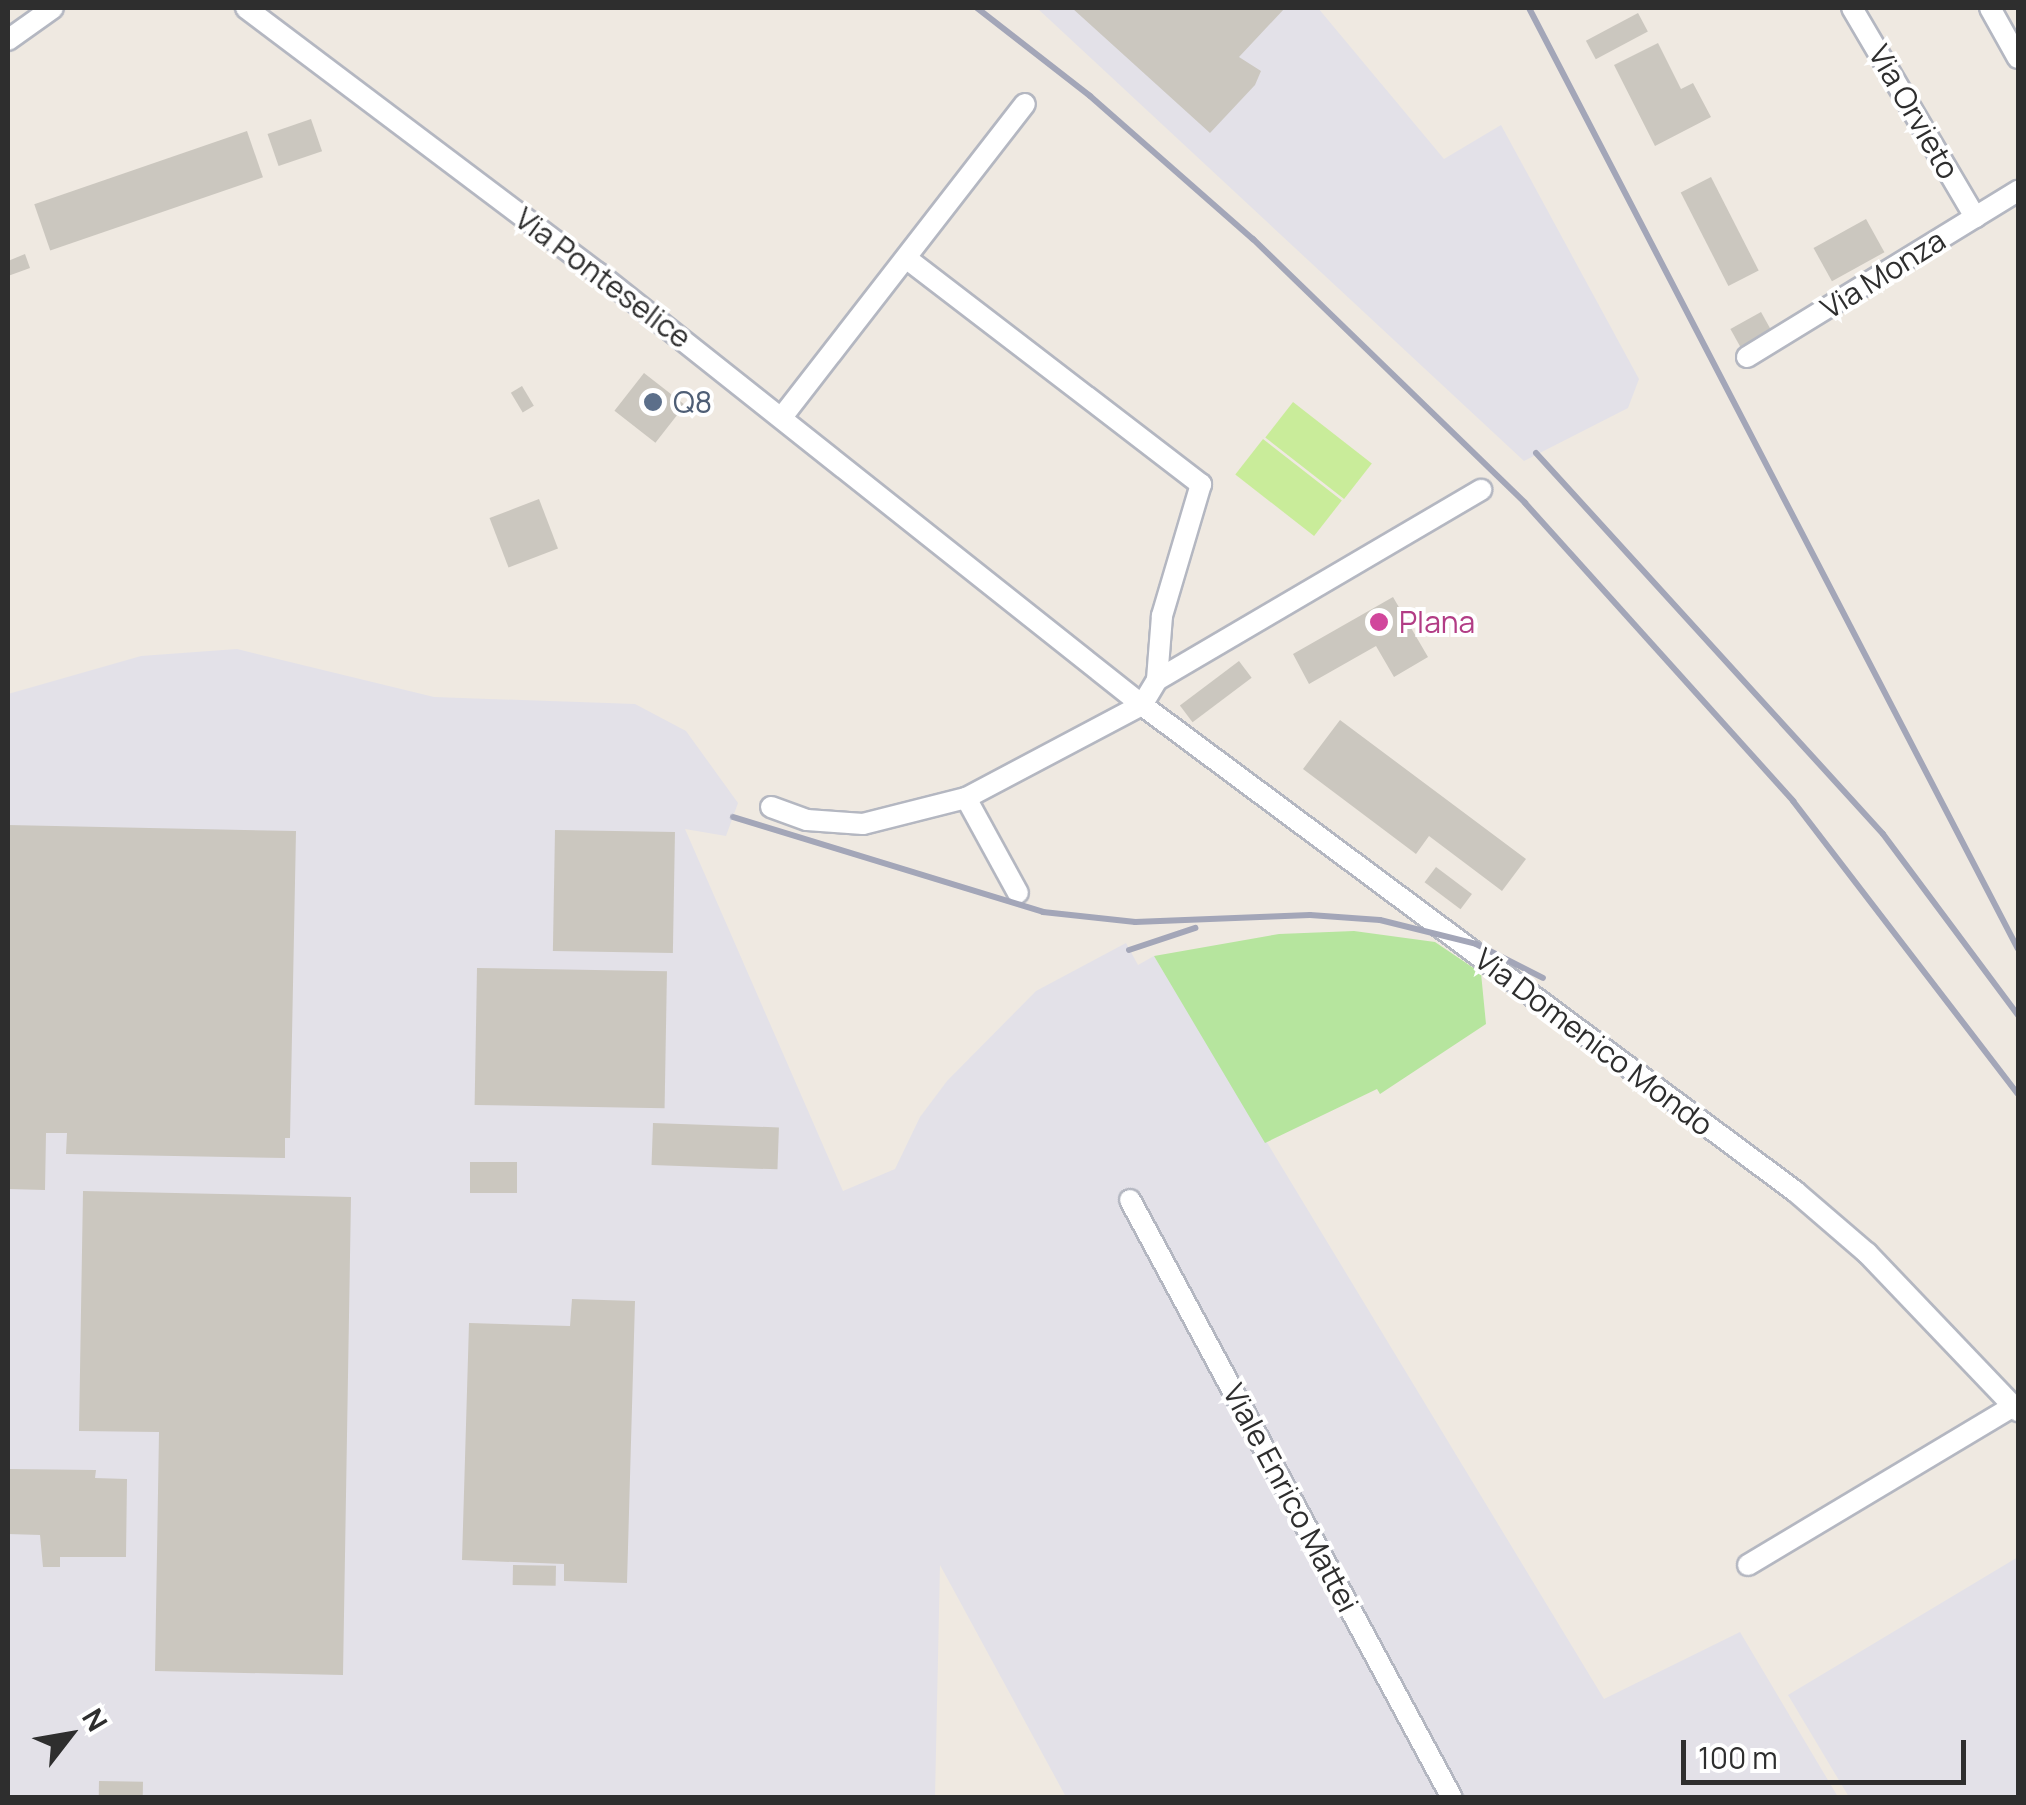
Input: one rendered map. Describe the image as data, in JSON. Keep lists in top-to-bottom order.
{
  "streets": {
    "street": [
      "Via Orvieto",
      "Via Monza",
      "Via Ponteselice",
      "Via Domenico Mondo",
      "Viale Enrico Mattei"
    ]
  },
  "crossings": [
    ["Via Orvieto", "Via Monza"],
    ["Via Ponteselice", "Via Domenico Mondo"]
  ],
  "places": ["Q8", "Plana"],
  "scale_bar": "100 m",
  "north": "top right"
}
